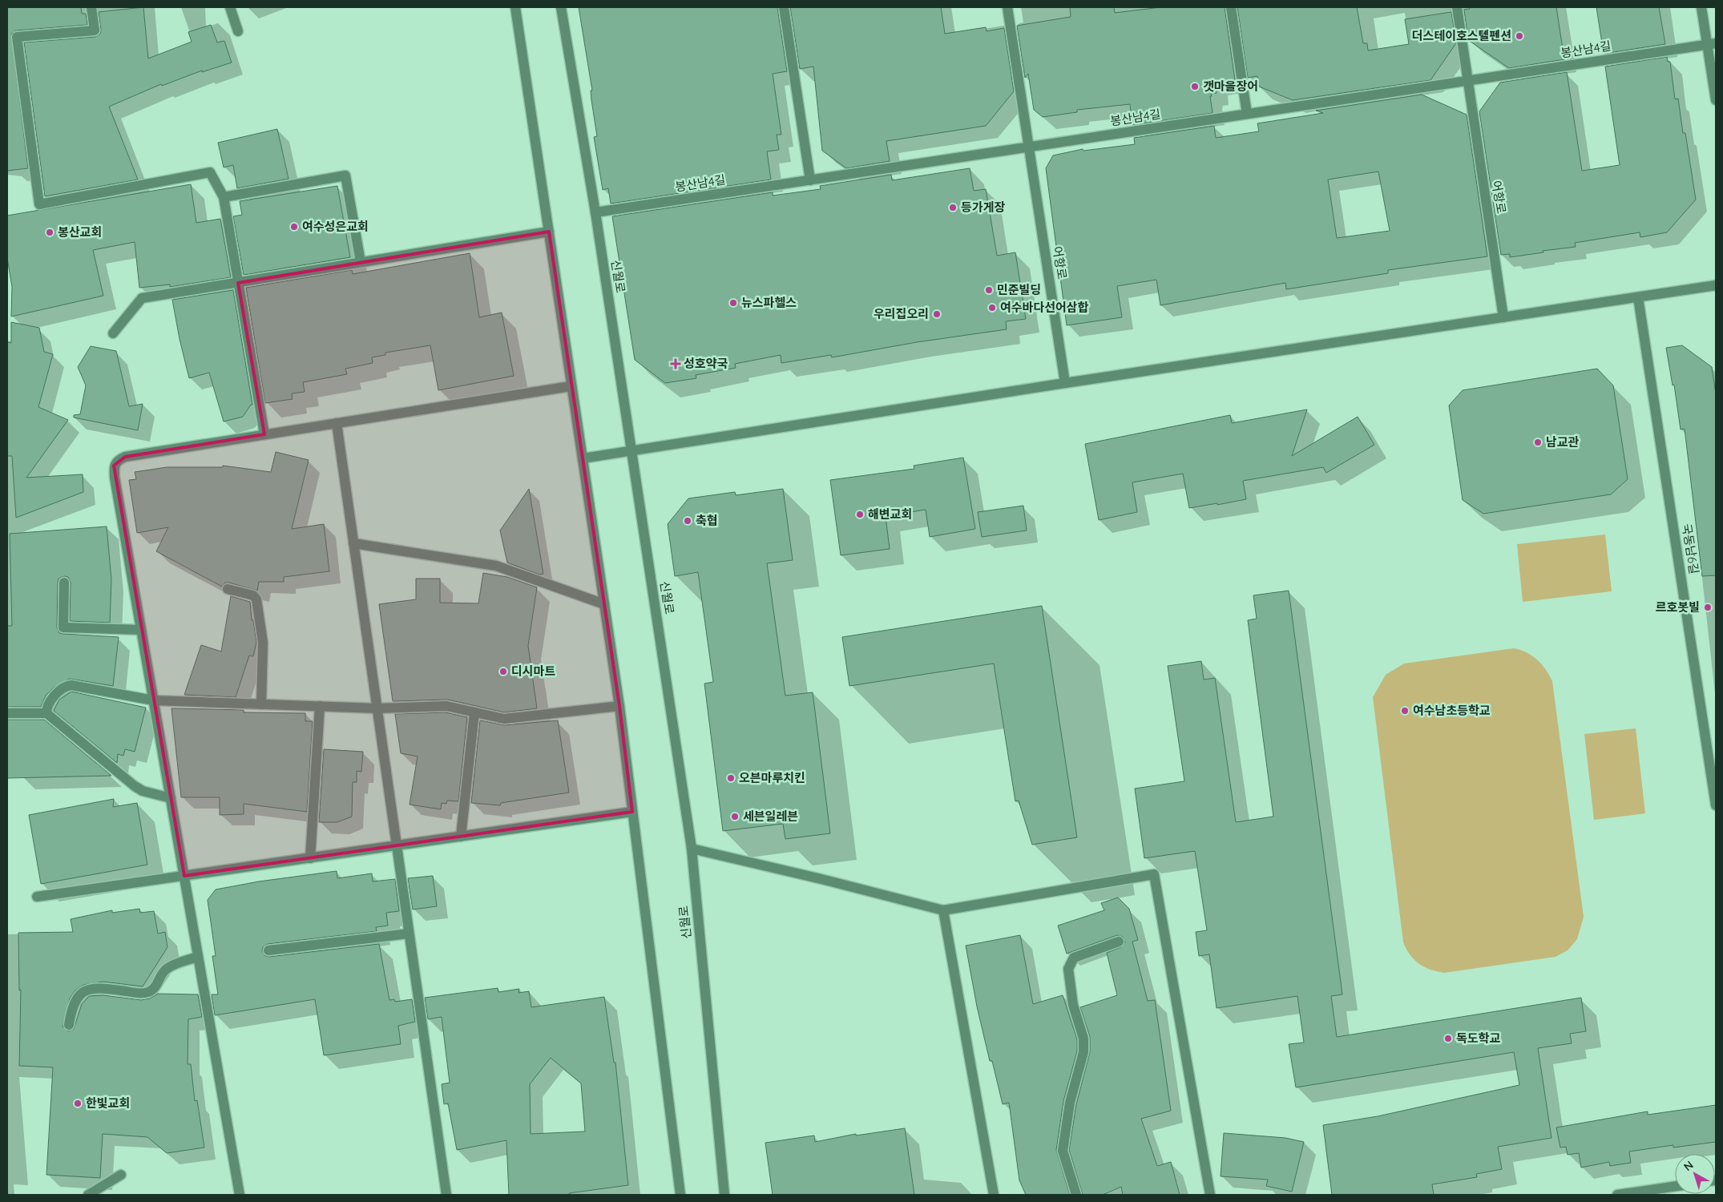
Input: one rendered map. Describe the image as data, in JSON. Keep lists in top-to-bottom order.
{
  "streets": {
    "street": [
      "봉산남4길",
      "어항로",
      "신월로",
      "국동남6길"
    ]
  },
  "crossings": [
    ["봉산남4길", "어항로"],
    ["봉산남4길", "신월로"]
  ],
  "places": {
    "other": [
      "더스테이호스텔펜션",
      "갯마을장어",
      "등가게장",
      "여수성은교회",
      "봉산교회",
      "민준빌딩",
      "뉴스파헬스",
      "여수바다선어삼합",
      "우리집오리",
      "남교관",
      "해변교회",
      "축협",
      "르호봇빌",
      "디시마트",
      "여수남초등학교",
      "오븐마루치킨",
      "세븐일레븐",
      "독도학교",
      "한빛교회"
    ],
    "health": ["성호약국"]
  },
  "north": "top left"
}
